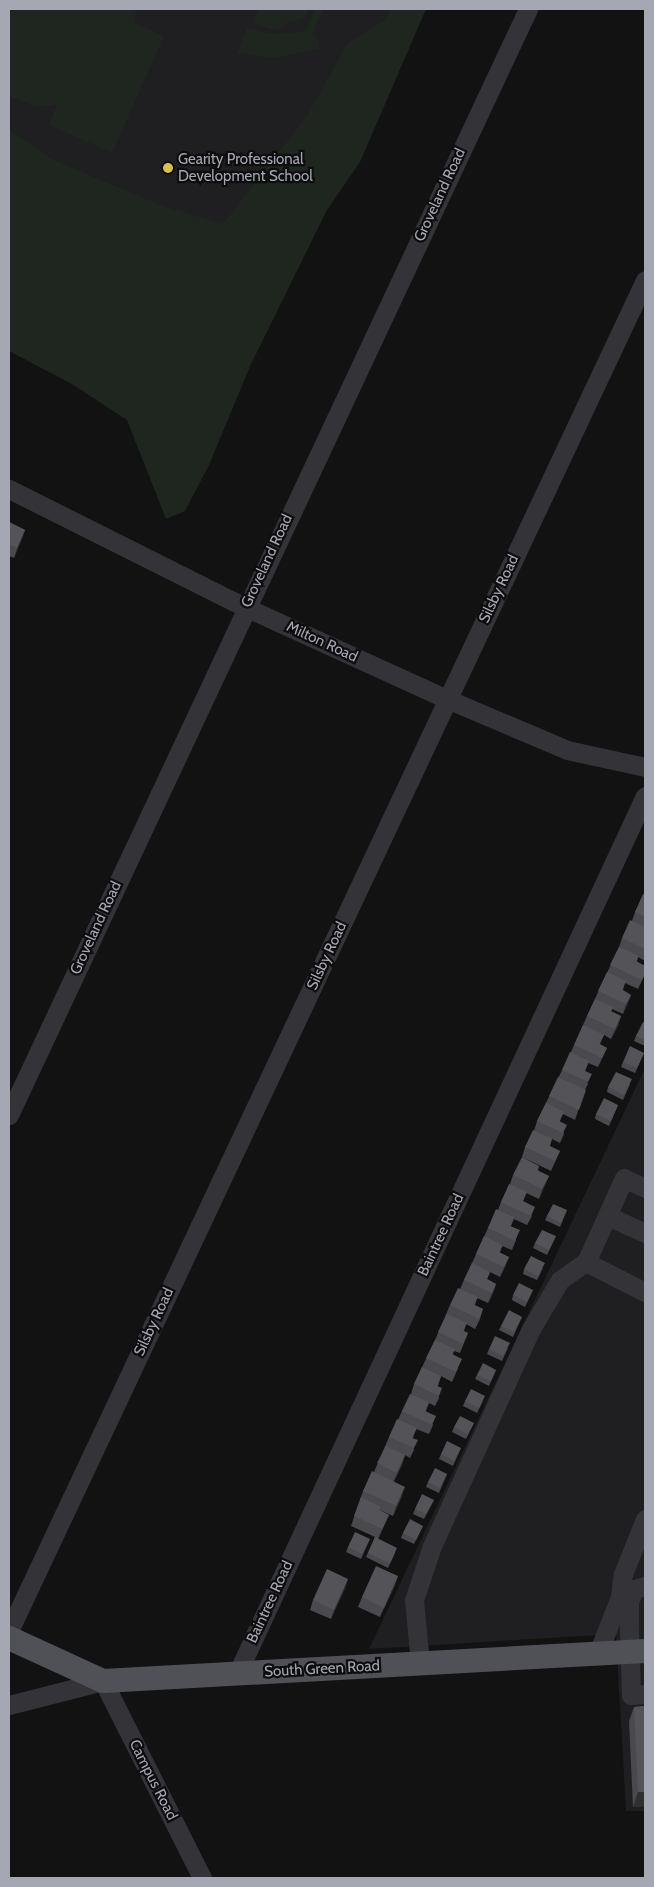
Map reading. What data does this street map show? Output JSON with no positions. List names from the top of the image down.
{
  "streets": {
    "main road": ["South Green Road"],
    "street": [
      "Groveland Road",
      "Silsby Road",
      "Milton Road",
      "Baintree Road",
      "Campus Road"
    ]
  },
  "crossings": [
    ["Groveland Road", "Milton Road"],
    ["Silsby Road", "Milton Road"],
    ["Baintree Road", "South Green Road"],
    ["South Green Road", "Campus Road"]
  ],
  "places": ["Gearity Professional Development School"]
}
